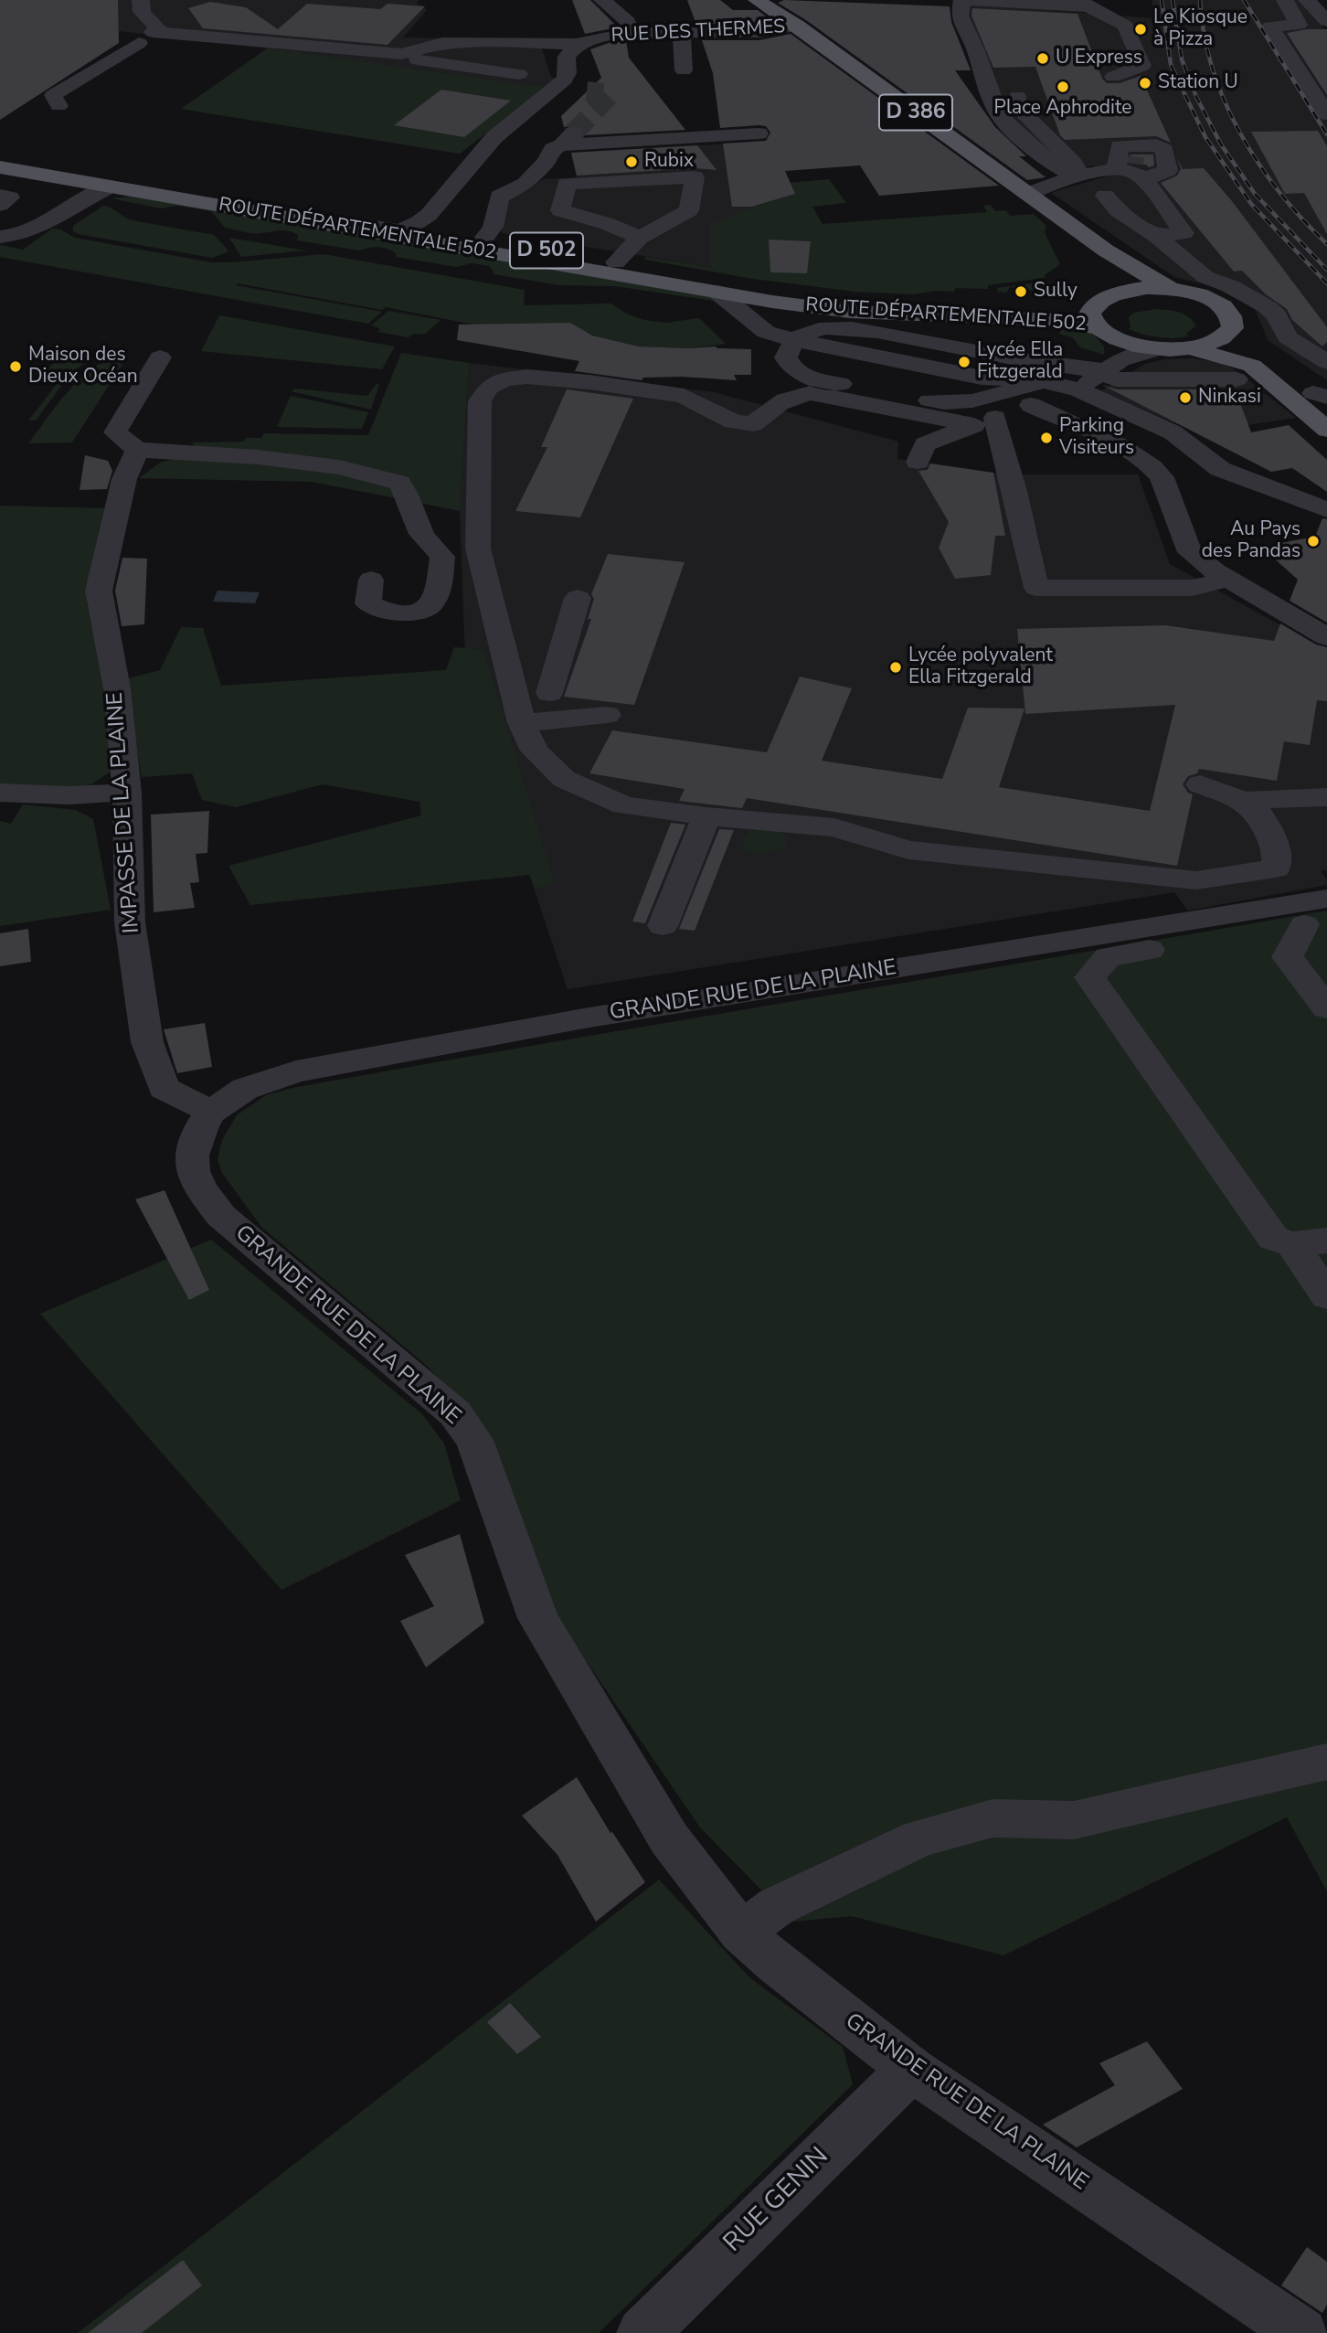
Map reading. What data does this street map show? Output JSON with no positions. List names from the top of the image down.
{
  "streets": {
    "main road": ["D 386", "ROUTE DÉPARTEMENTALE 502", "D 502"],
    "street": [
      "RUE DES THERMES",
      "IMPASSE DE LA PLAINE",
      "GRANDE RUE DE LA PLAINE",
      "RUE GENIN"
    ]
  },
  "crossings": [
    ["RUE DES THERMES", "D 386"],
    ["IMPASSE DE LA PLAINE", "GRANDE RUE DE LA PLAINE"],
    ["GRANDE RUE DE LA PLAINE", "RUE GENIN"]
  ],
  "places": [
    "Le Kiosque à Pizza",
    "U Express",
    "Station U",
    "Place Aphrodite",
    "Rubix",
    "Sully",
    "Lycée Ella Fitzgerald",
    "Maison des Dieux Océan",
    "Ninkasi",
    "Parking Visiteurs",
    "Au Pays des Pandas",
    "Lycée polyvalent Ella Fitzgerald"
  ]
}
